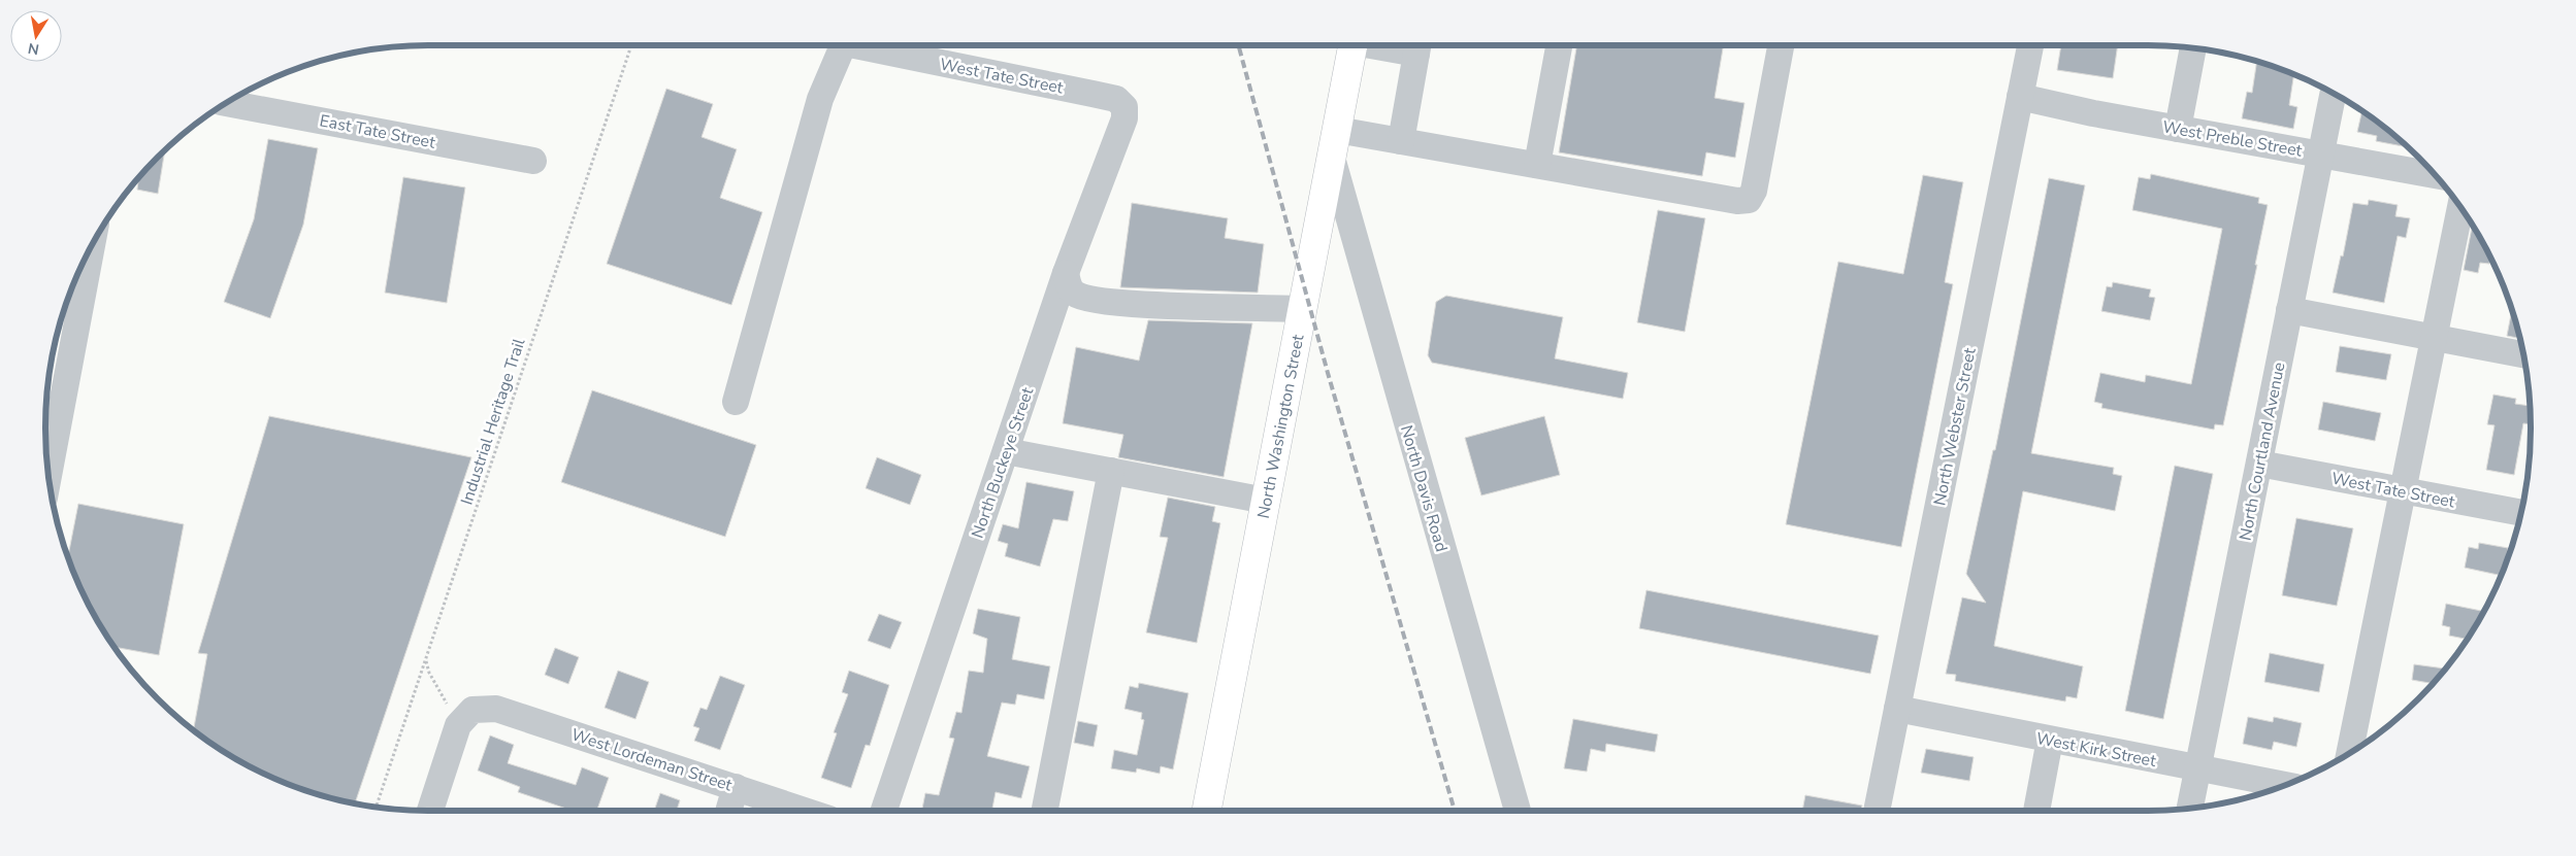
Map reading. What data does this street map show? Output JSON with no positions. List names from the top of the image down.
{
  "streets": {
    "main road": ["North Washington Street"],
    "street": [
      "West Tate Street",
      "East Tate Street",
      "West Preble Street",
      "North Webster Street",
      "North Courtland Avenue",
      "North Buckeye Street",
      "North Davis Road",
      "West Kirk Street",
      "West Lordeman Street"
    ],
    "path": ["Industrial Heritage Trail"]
  },
  "crossings": [
    ["West Tate Street", "North Courtland Avenue"],
    ["West Tate Street", "North Buckeye Street"],
    ["West Preble Street", "North Webster Street"],
    ["West Preble Street", "North Courtland Avenue"],
    ["North Webster Street", "West Kirk Street"],
    ["North Washington Street", "North Davis Road"],
    ["North Courtland Avenue", "West Kirk Street"]
  ],
  "north": "bottom"
}
